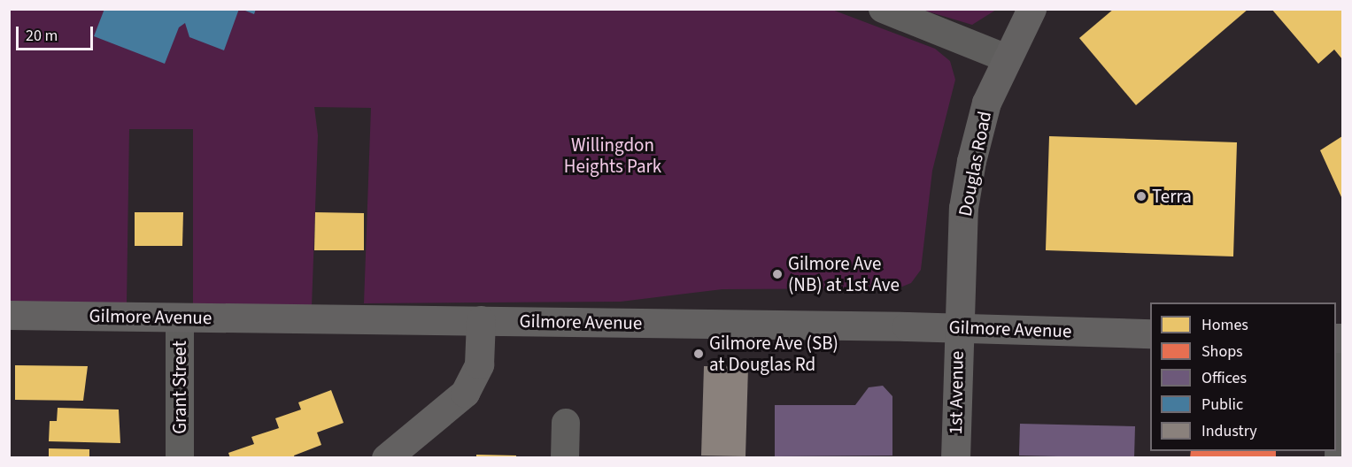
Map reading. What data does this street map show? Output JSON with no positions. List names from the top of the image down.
{
  "streets": {
    "street": [
      "Douglas Road",
      "Gilmore Avenue",
      "Grant Street",
      "1st Avenue"
    ]
  },
  "crossings": [
    ["Douglas Road", "Gilmore Avenue"],
    ["Douglas Road", "1st Avenue"],
    ["Gilmore Avenue", "Grant Street"],
    ["Gilmore Avenue", "1st Avenue"]
  ],
  "parks": ["Willingdon Heights Park"],
  "places": ["Terra", "Gilmore Ave (NB) at 1st Ave", "Gilmore Ave (SB) at Douglas Rd"],
  "legend": [
    "Homes",
    "Shops",
    "Offices",
    "Public",
    "Industry"
  ],
  "scale_bar": "20 m"
}
